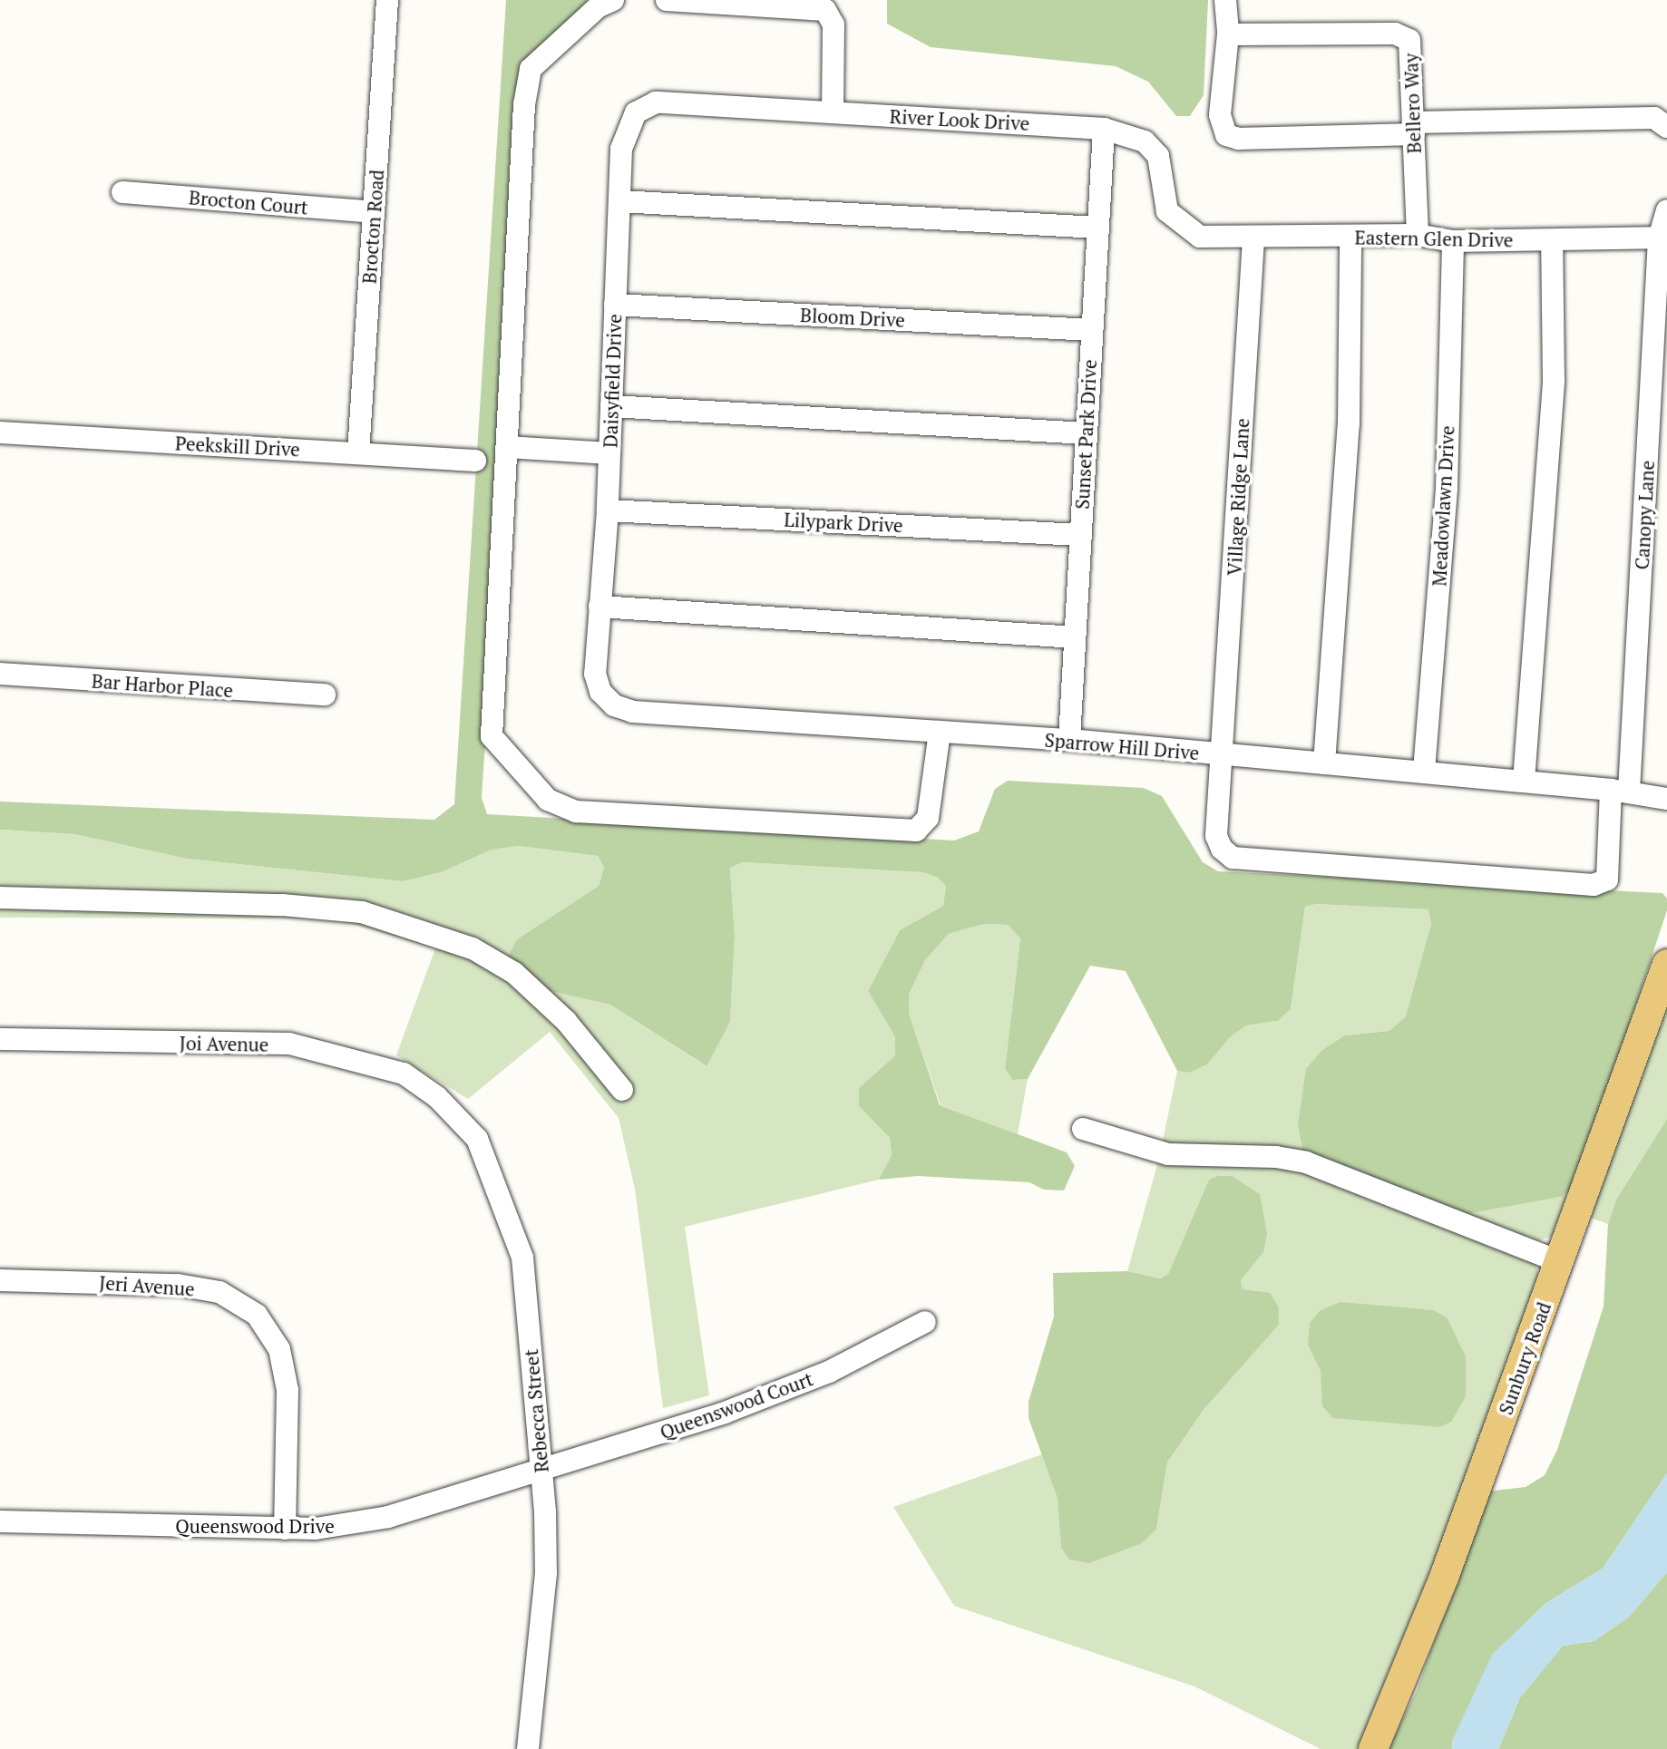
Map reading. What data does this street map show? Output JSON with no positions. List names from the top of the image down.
{
  "streets": {
    "main road": ["Sunbury Road"],
    "street": [
      "Bellero Way",
      "River Look Drive",
      "Brocton Court",
      "Brocton Road",
      "Eastern Glen Drive",
      "Bloom Drive",
      "Daisyfield Drive",
      "Sunset Park Drive",
      "Peekskill Drive",
      "Village Ridge Lane",
      "Meadowlawn Drive",
      "Canopy Lane",
      "Lilypark Drive",
      "Bar Harbor Place",
      "Sparrow Hill Drive",
      "Joi Avenue",
      "Jeri Avenue",
      "Queenswood Court",
      "Rebecca Street",
      "Queenswood Drive"
    ]
  },
  "crossings": [
    ["Bellero Way", "Eastern Glen Drive"],
    ["River Look Drive", "Eastern Glen Drive"],
    ["River Look Drive", "Daisyfield Drive"],
    ["River Look Drive", "Sunset Park Drive"],
    ["Brocton Court", "Brocton Road"],
    ["Brocton Road", "Peekskill Drive"],
    ["Eastern Glen Drive", "Village Ridge Lane"],
    ["Eastern Glen Drive", "Meadowlawn Drive"],
    ["Eastern Glen Drive", "Canopy Lane"],
    ["Bloom Drive", "Daisyfield Drive"],
    ["Bloom Drive", "Sunset Park Drive"],
    ["Daisyfield Drive", "Lilypark Drive"],
    ["Daisyfield Drive", "Sparrow Hill Drive"],
    ["Sunset Park Drive", "Lilypark Drive"],
    ["Sunset Park Drive", "Sparrow Hill Drive"],
    ["Village Ridge Lane", "Canopy Lane"],
    ["Village Ridge Lane", "Sparrow Hill Drive"],
    ["Meadowlawn Drive", "Sparrow Hill Drive"],
    ["Canopy Lane", "Sparrow Hill Drive"],
    ["Joi Avenue", "Rebecca Street"],
    ["Jeri Avenue", "Queenswood Drive"],
    ["Queenswood Court", "Rebecca Street"],
    ["Queenswood Court", "Queenswood Drive"],
    ["Rebecca Street", "Queenswood Drive"]
  ]
}
